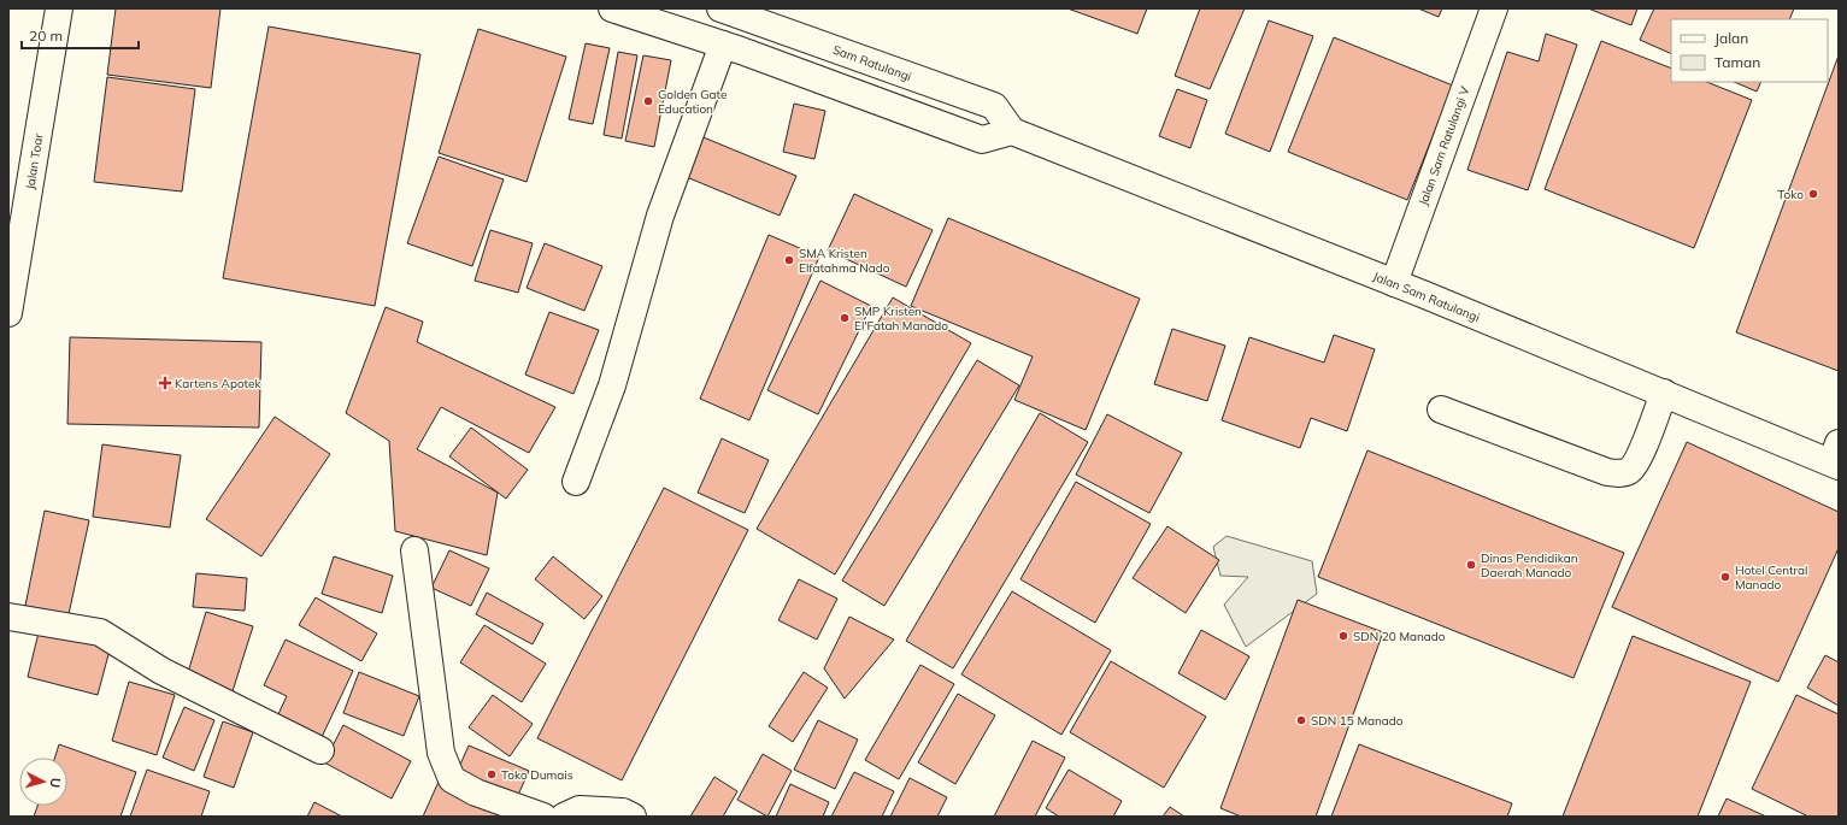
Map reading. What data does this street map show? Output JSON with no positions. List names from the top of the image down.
{
  "streets": {
    "street": [
      "Sam Ratulangi",
      "Jalan Sam Ratulangi V",
      "Jalan Toar",
      "Jalan Sam Ratulangi"
    ]
  },
  "crossings": [
    ["Sam Ratulangi", "Jalan Sam Ratulangi"],
    ["Jalan Sam Ratulangi V", "Jalan Sam Ratulangi"]
  ],
  "places": {
    "other": [
      "Golden Gate Education",
      "Toko",
      "SMA Kristen Elfatahma Nado",
      "SMP Kristen El'Fatah Manado",
      "Dinas Pendidikan Daerah Manado",
      "Hotel Central Manado",
      "SDN 20 Manado",
      "SDN 15 Manado",
      "Toko Dumais"
    ],
    "health": ["Kartens Apotek"]
  },
  "legend": ["Jalan", "Taman"],
  "scale_bar": "20 m",
  "north": "right"
}
